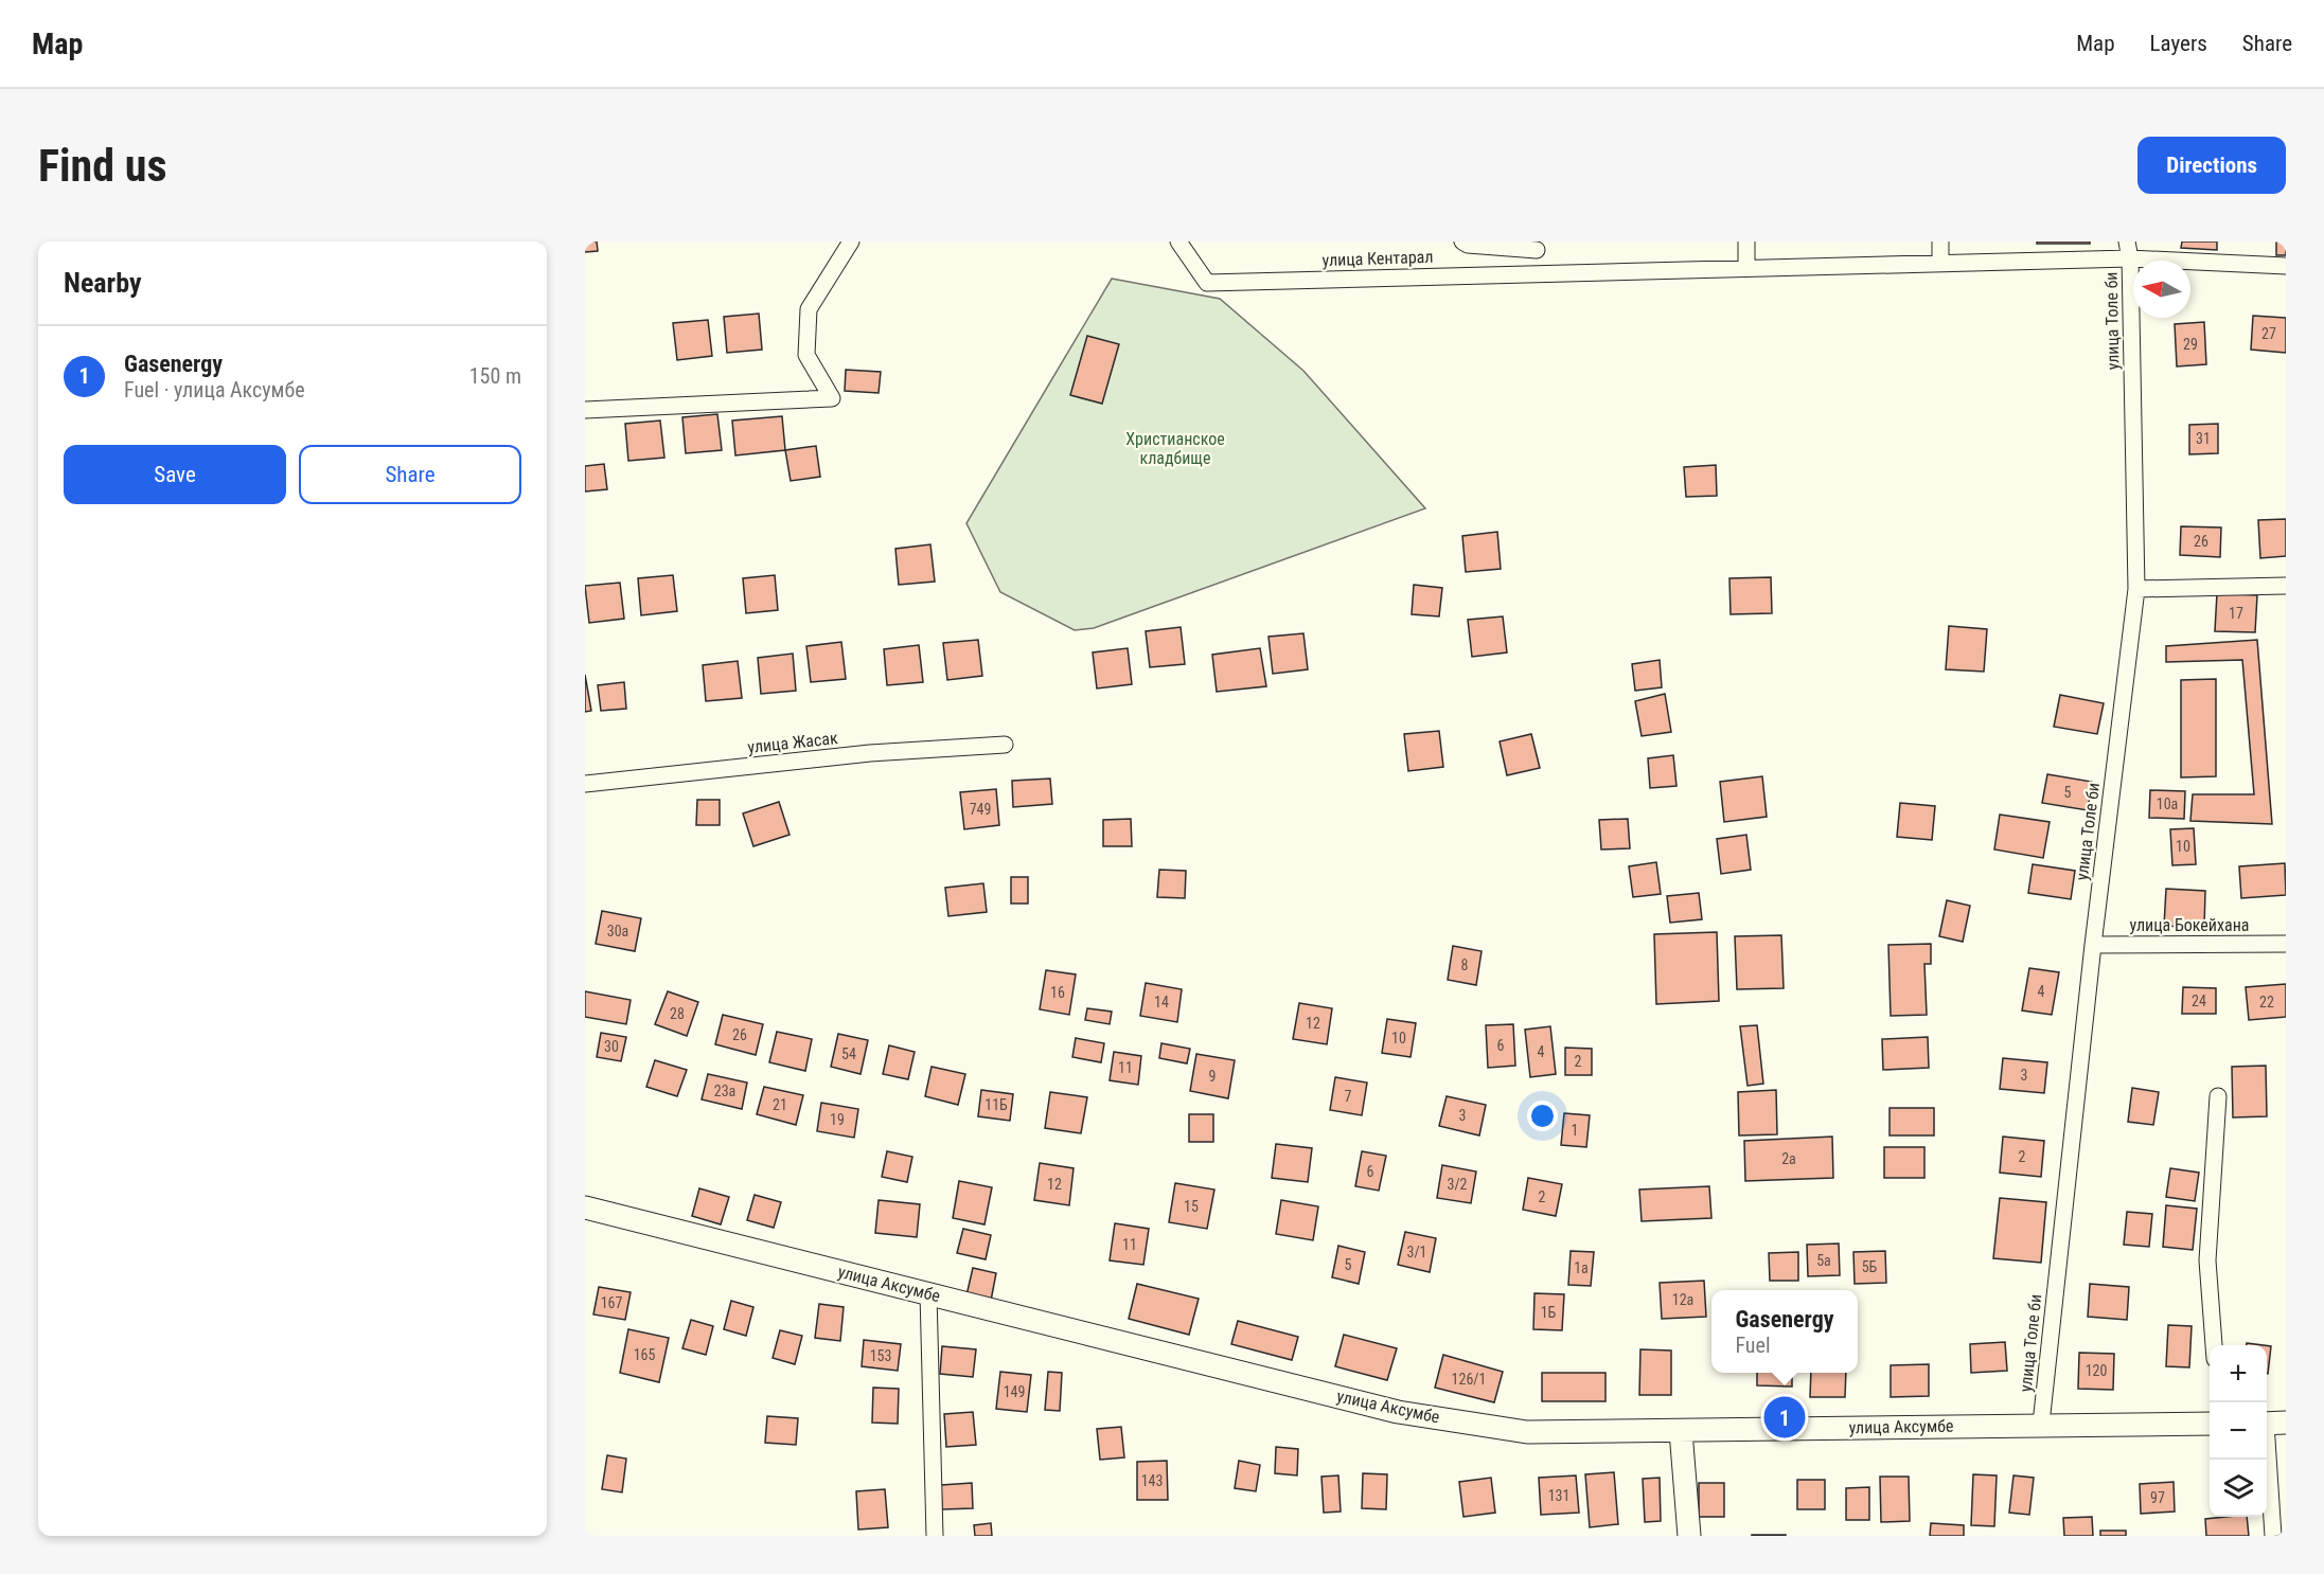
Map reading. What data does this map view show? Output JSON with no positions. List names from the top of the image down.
{
  "streets": {
    "main road": ["улица Аксумбе"],
    "street": [
      "улица Кентарал",
      "улица Толе би",
      "улица Жасак",
      "улица Бокейхана"
    ]
  },
  "crossings": [
    ["улица Кентарал", "улица Толе би"],
    ["улица Толе би", "улица Бокейхана"],
    ["улица Толе би", "улица Аксумбе"]
  ],
  "parks": ["Христианское кладбище"],
  "house_numbers": [
    "27",
    "29",
    "31",
    "26",
    "17",
    "5",
    "10а",
    "749",
    "10",
    "30а",
    "8",
    "4",
    "16",
    "24",
    "14",
    "22",
    "28",
    "12",
    "26",
    "10",
    "6",
    "30",
    "4",
    "54",
    "2",
    "11",
    "3",
    "9",
    "23а",
    "7",
    "21",
    "11Б",
    "3",
    "19",
    "1",
    "2",
    "2а",
    "6",
    "12",
    "3/2",
    "2",
    "15",
    "11",
    "3/1",
    "5а",
    "5",
    "5Б",
    "1а",
    "12а",
    "167",
    "1Б",
    "165",
    "153",
    "120",
    "126/1",
    "149",
    "143",
    "131",
    "97"
  ],
  "north": "left",
  "page": {
    "header": "Map",
    "nav": ["Map", "Layers", "Share"],
    "buttons": [
      "Directions",
      ["Save", "Share"]
    ],
    "title": "Find us",
    "heading": "Nearby",
    "list": [
      {
        "mark": "1",
        "name": "Gasenergy",
        "note": "Fuel · улица Аксумбе",
        "value": "150 m"
      }
    ],
    "popup": ["Gasenergy", "Fuel"],
    "map_buttons": ["+", "−"],
    "pins": "1"
  }
}
